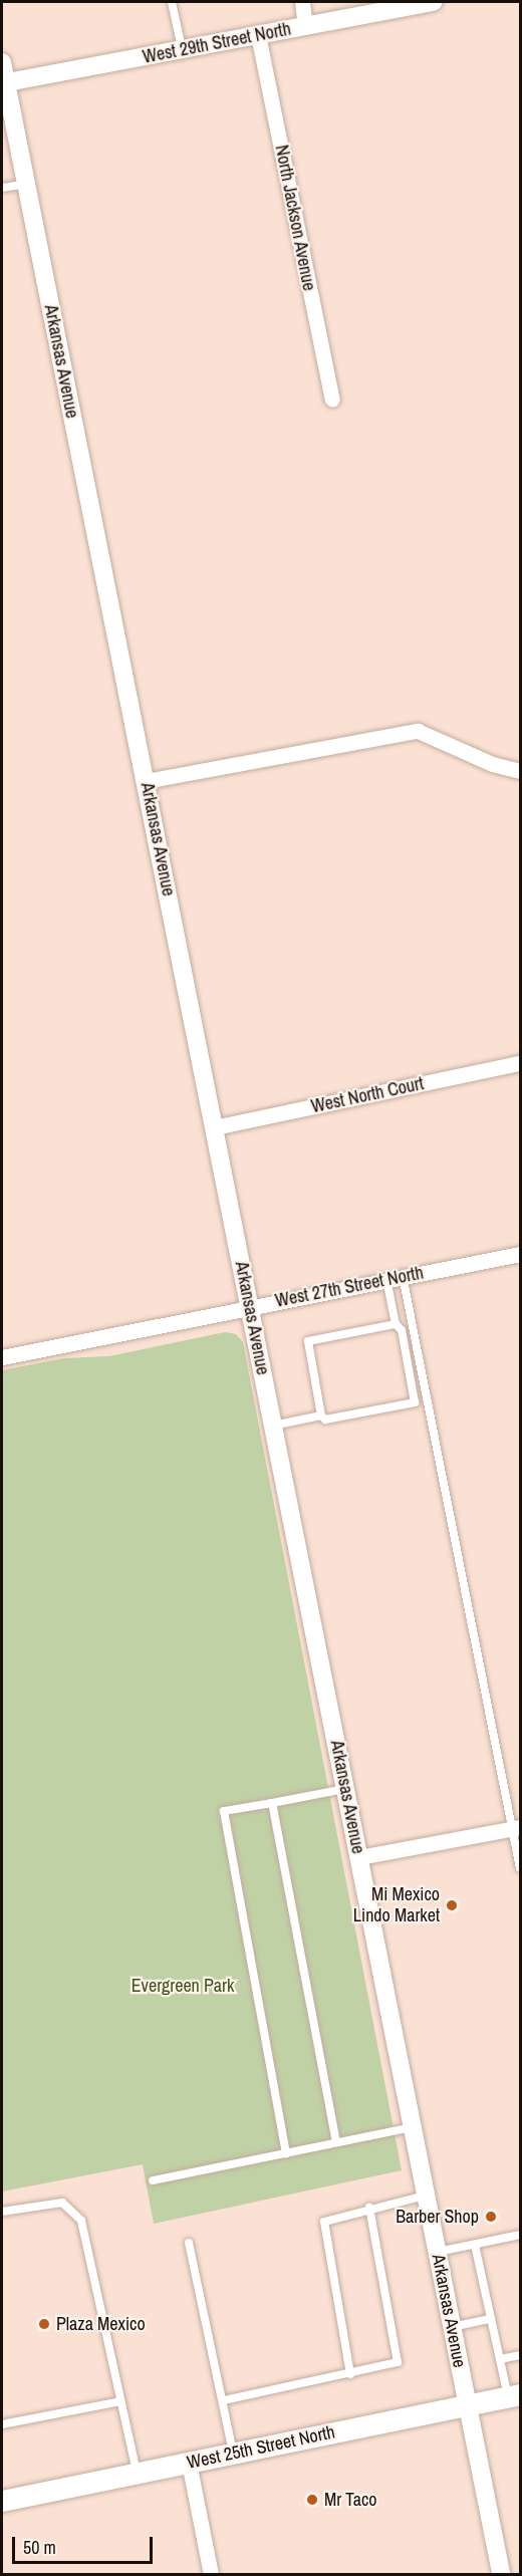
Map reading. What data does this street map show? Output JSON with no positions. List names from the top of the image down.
{
  "streets": {
    "main road": ["West 25th Street North"],
    "street": [
      "West 29th Street North",
      "North Jackson Avenue",
      "Arkansas Avenue",
      "West North Court",
      "West 27th Street North"
    ]
  },
  "crossings": [
    ["West 29th Street North", "North Jackson Avenue"],
    ["West 29th Street North", "Arkansas Avenue"],
    ["Arkansas Avenue", "West North Court"],
    ["Arkansas Avenue", "West 27th Street North"],
    ["Arkansas Avenue", "West 25th Street North"]
  ],
  "parks": ["Evergreen Park"],
  "places": [
    "Mi Mexico Lindo Market",
    "Barber Shop",
    "Plaza Mexico",
    "Mr Taco"
  ],
  "scale_bar": "50 m"
}
